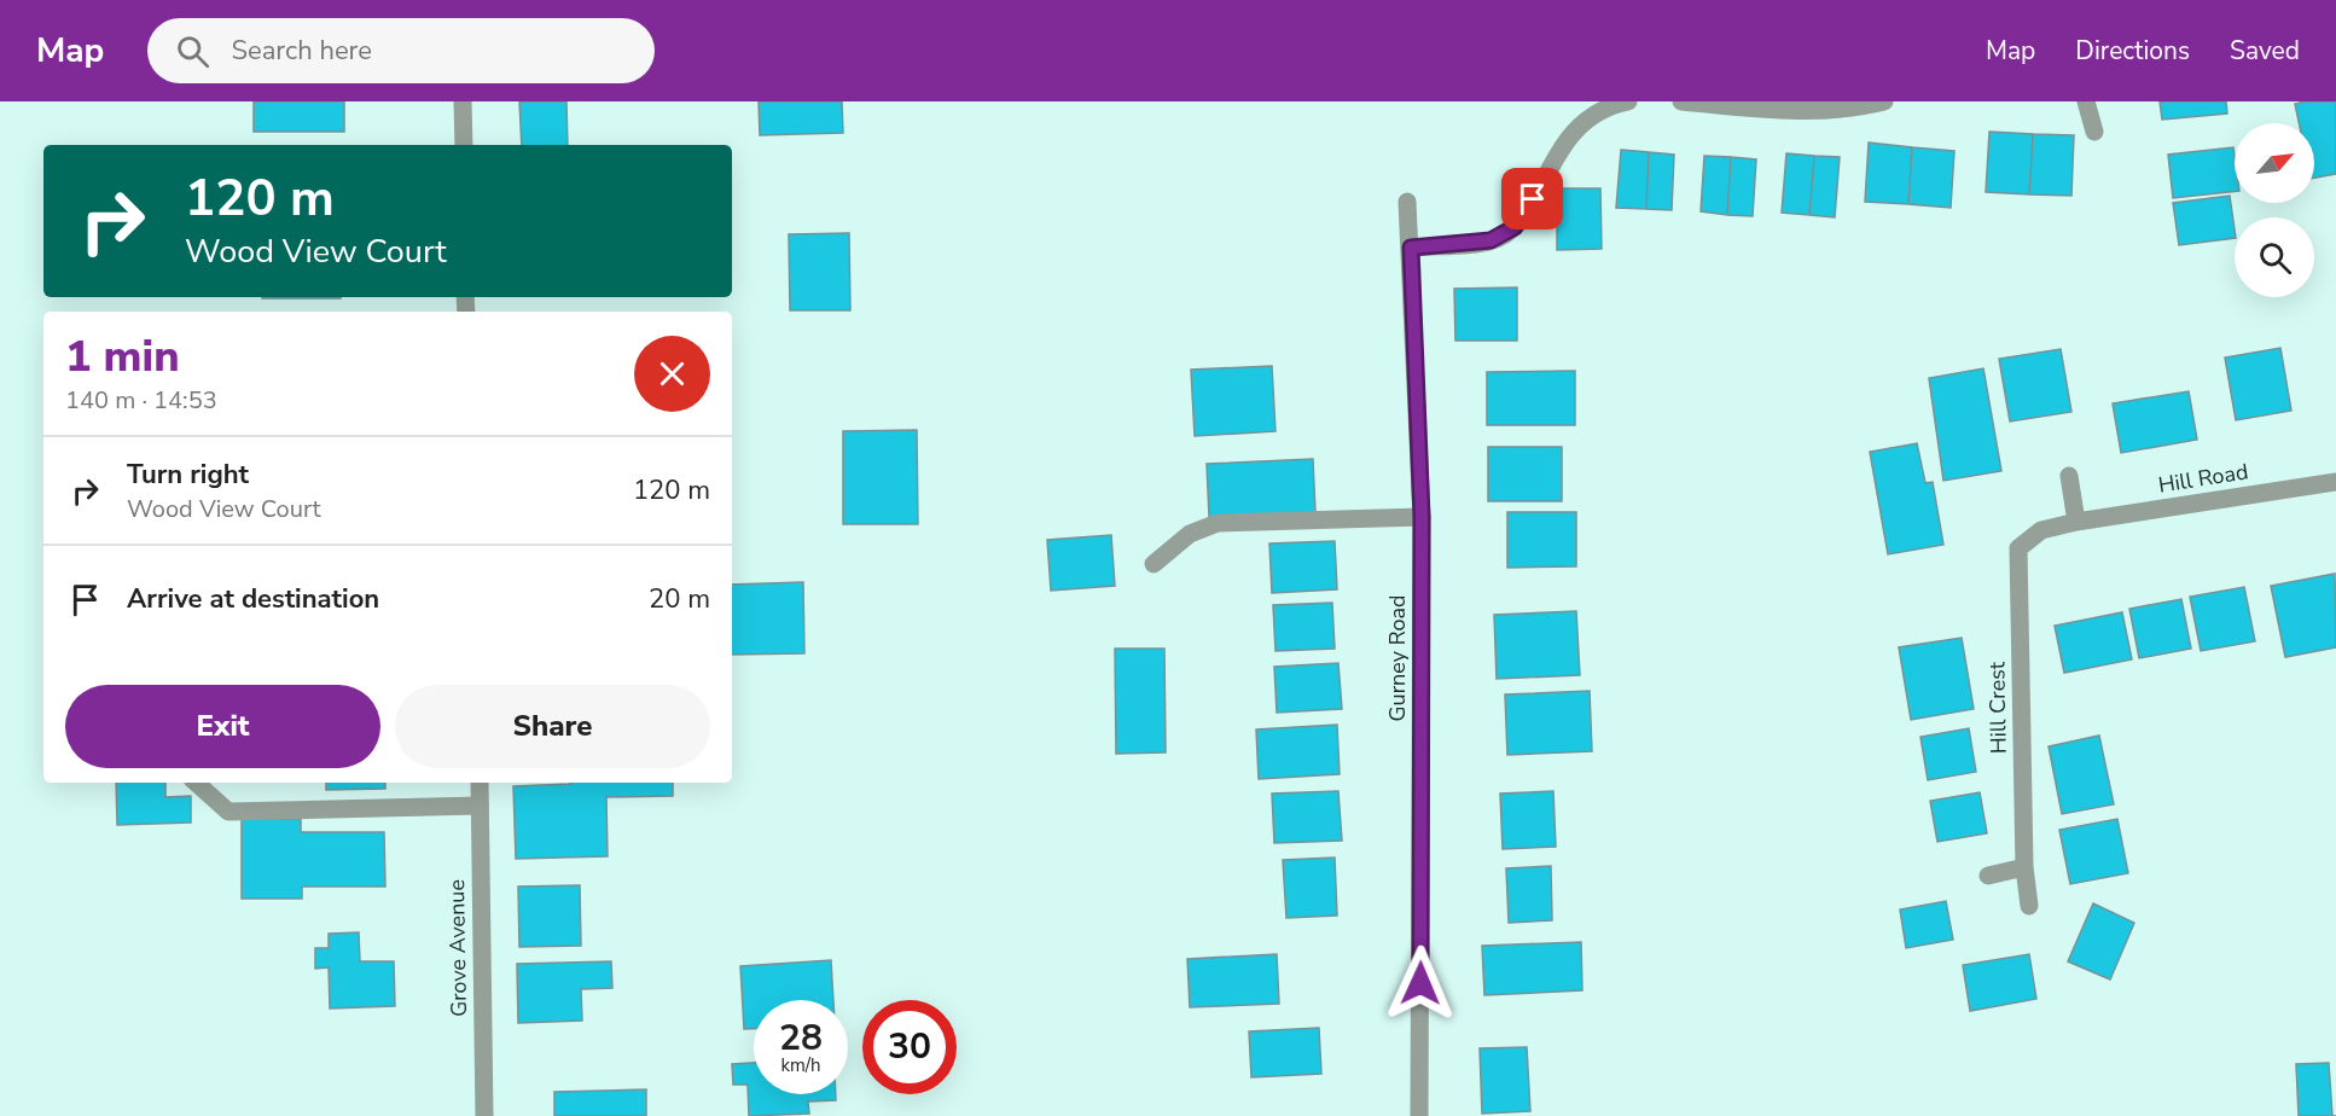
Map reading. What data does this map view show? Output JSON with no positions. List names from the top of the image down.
{
  "streets": {
    "street": [
      "Hill Road",
      "Gurney Road",
      "Hill Crest",
      "Grove Avenue"
    ]
  },
  "crossings": [
    ["Hill Road", "Hill Crest"]
  ],
  "north": "top right",
  "page": {
    "header": "Map",
    "search": "Search here",
    "nav": ["Map", "Directions", "Saved"],
    "turn": ["120 m", "Wood View Court"],
    "heading": ["1 min", "140 m · 14:53"],
    "list": [
      {
        "name": "Turn right",
        "note": "Wood View Court",
        "value": "120 m"
      },
      {
        "name": "Arrive at destination",
        "value": "20 m"
      }
    ],
    "buttons": ["Exit", "Share"],
    "speed": "28 km/h",
    "limit": "30"
  }
}
